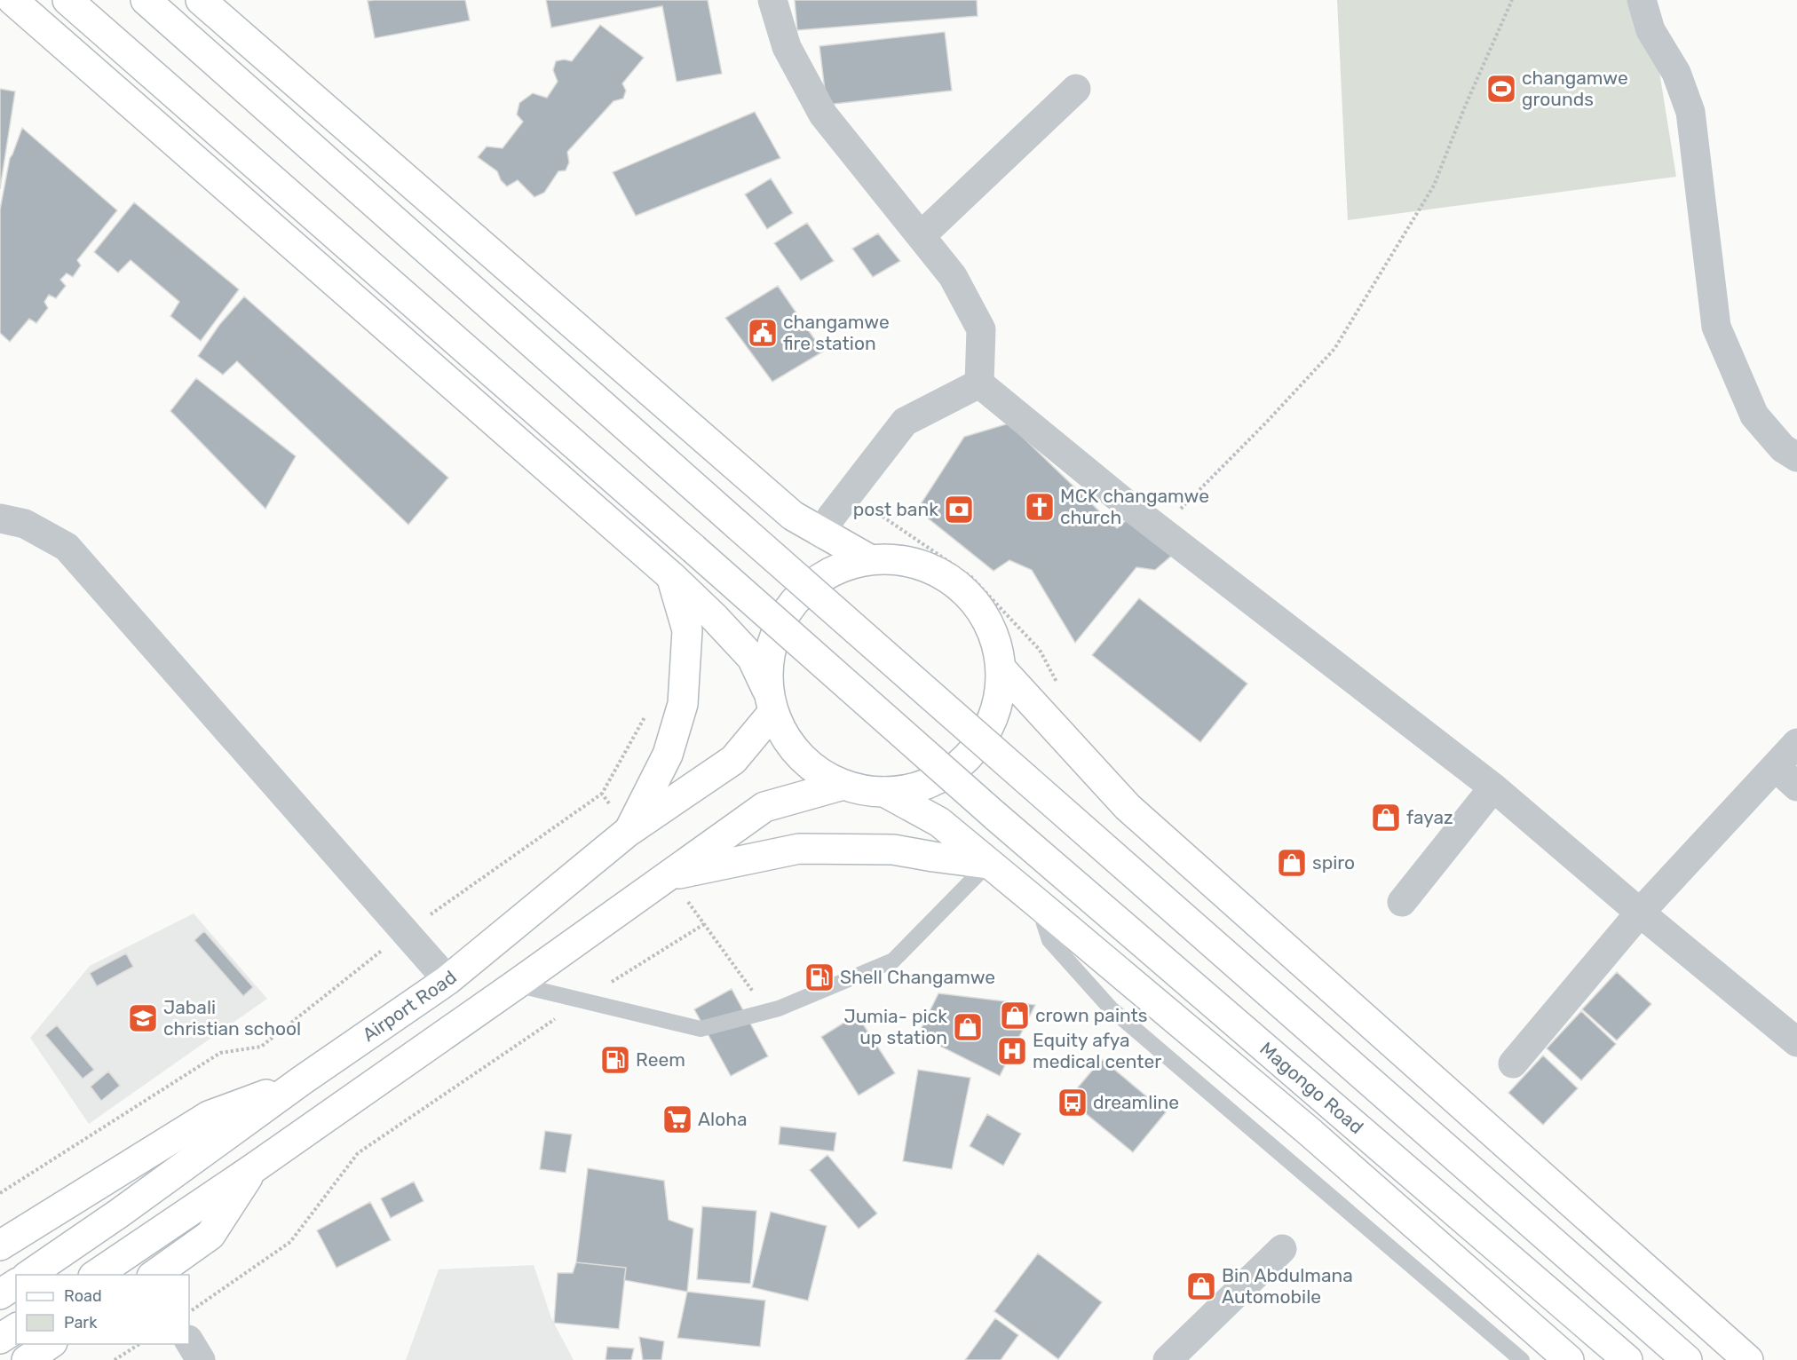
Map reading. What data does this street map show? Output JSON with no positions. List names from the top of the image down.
{
  "streets": {
    "main road": ["Airport Road", "Magongo Road"]
  },
  "places": {
    "sports": ["changamwe grounds"],
    "public building": ["changamwe fire station"],
    "church": ["MCK changamwe church"],
    "bank": ["post bank"],
    "shop": [
      "fayaz",
      "spiro",
      "crown paints",
      "Jumia- pick up station",
      "Bin Abdulmana Automobile"
    ],
    "fuel station": ["Shell Changamwe", "Reem"],
    "school or university": ["Jabali christian school"],
    "hospital": ["Equity afya medical center"],
    "bus stop": ["dreamline"],
    "supermarket": ["Aloha"]
  },
  "legend": ["Road", "Park"]
}
